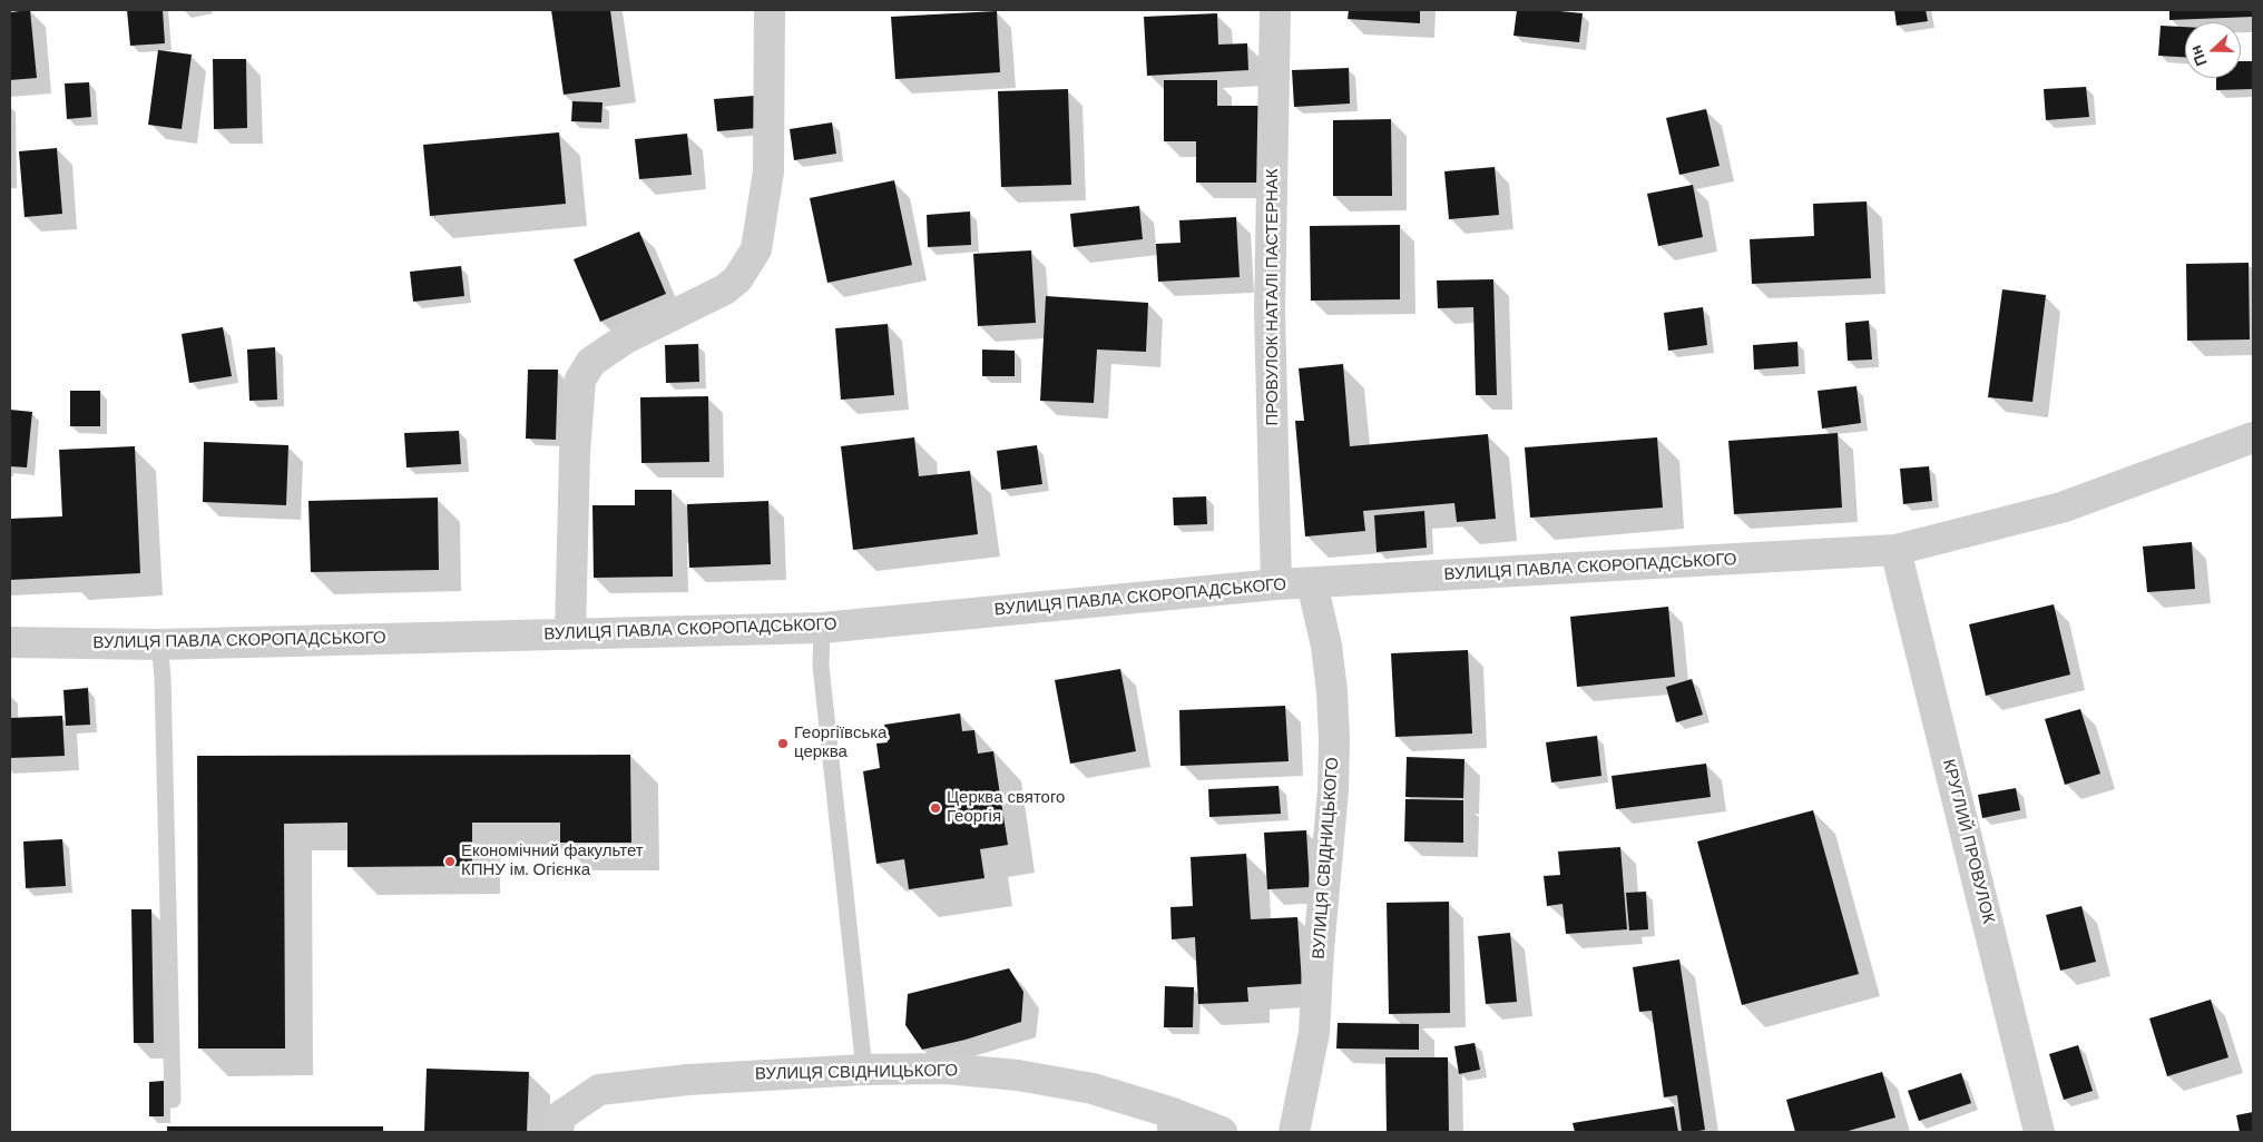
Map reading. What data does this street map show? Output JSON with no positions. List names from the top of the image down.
{
  "streets": {
    "street": [
      "ПРОВУЛОК НАТАЛІ ПАСТЕРНАК",
      "ВУЛИЦЯ ПАВЛА СКОРОПАДСЬКОГО",
      "КРУГЛИЙ ПРОВУЛОК",
      "ВУЛИЦЯ СВІДНИЦЬКОГО"
    ]
  },
  "crossings": [
    ["ПРОВУЛОК НАТАЛІ ПАСТЕРНАК", "ВУЛИЦЯ ПАВЛА СКОРОПАДСЬКОГО"],
    ["ВУЛИЦЯ ПАВЛА СКОРОПАДСЬКОГО", "КРУГЛИЙ ПРОВУЛОК"],
    ["ВУЛИЦЯ ПАВЛА СКОРОПАДСЬКОГО", "ВУЛИЦЯ СВІДНИЦЬКОГО"]
  ],
  "places": ["Георгіївська церква", "Церква святого Георгія", "Економічний факультет КПНУ ім. Огієнка"],
  "north": "left"
}
